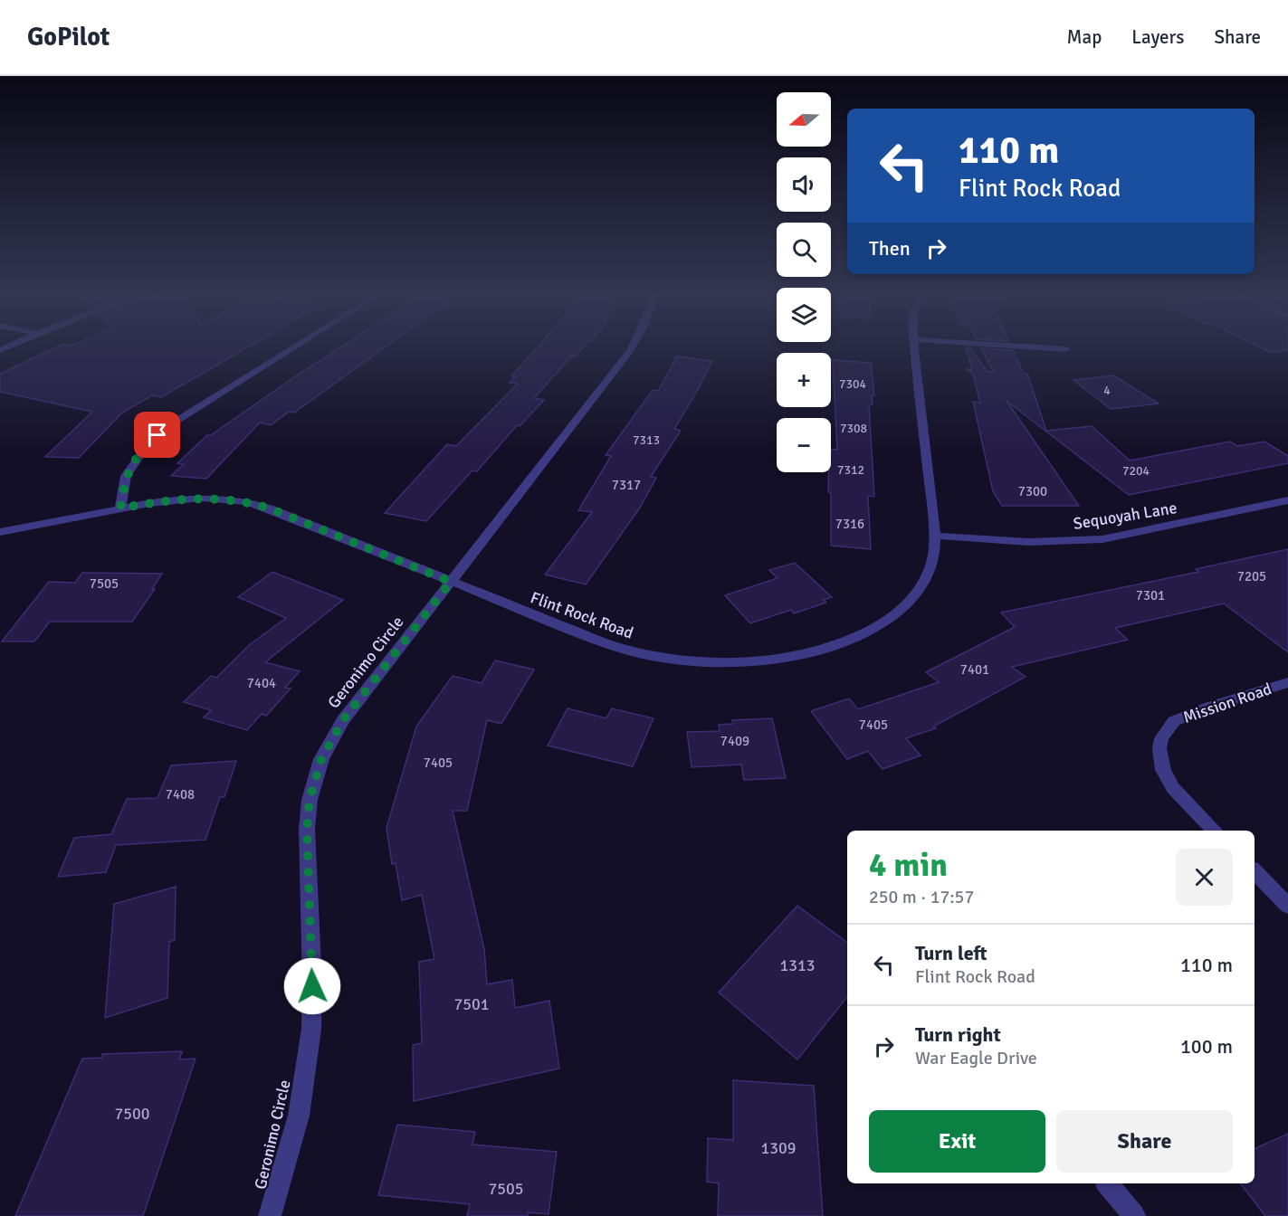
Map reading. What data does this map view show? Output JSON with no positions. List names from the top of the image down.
{
  "streets": {
    "street": [
      "Sequoyah Lane",
      "Flint Rock Road",
      "Geronimo Circle",
      "Mission Road"
    ]
  },
  "crossings": [
    ["Sequoyah Lane", "Flint Rock Road"],
    ["Flint Rock Road", "Geronimo Circle"]
  ],
  "house_numbers": [
    "7304",
    "4",
    "7308",
    "7313",
    "7312",
    "7204",
    "7317",
    "7300",
    "7316",
    "7205",
    "7505",
    "7301",
    "7401",
    "7404",
    "7405",
    "7409",
    "7405",
    "7408",
    "1313",
    "7501",
    "7500",
    "1309",
    "7505"
  ],
  "north": "left",
  "page": {
    "header": "GoPilot",
    "nav": ["Map", "Layers", "Share"],
    "map_buttons": ["+", "−"],
    "turn": ["110 m", "Flint Rock Road"],
    "then": "Then",
    "heading": ["4 min", "250 m · 17:57"],
    "list": [
      {
        "name": "Turn left",
        "note": "Flint Rock Road",
        "value": "110 m"
      },
      {
        "name": "Turn right",
        "note": "War Eagle Drive",
        "value": "100 m"
      }
    ],
    "buttons": ["Exit", "Share"]
  }
}
